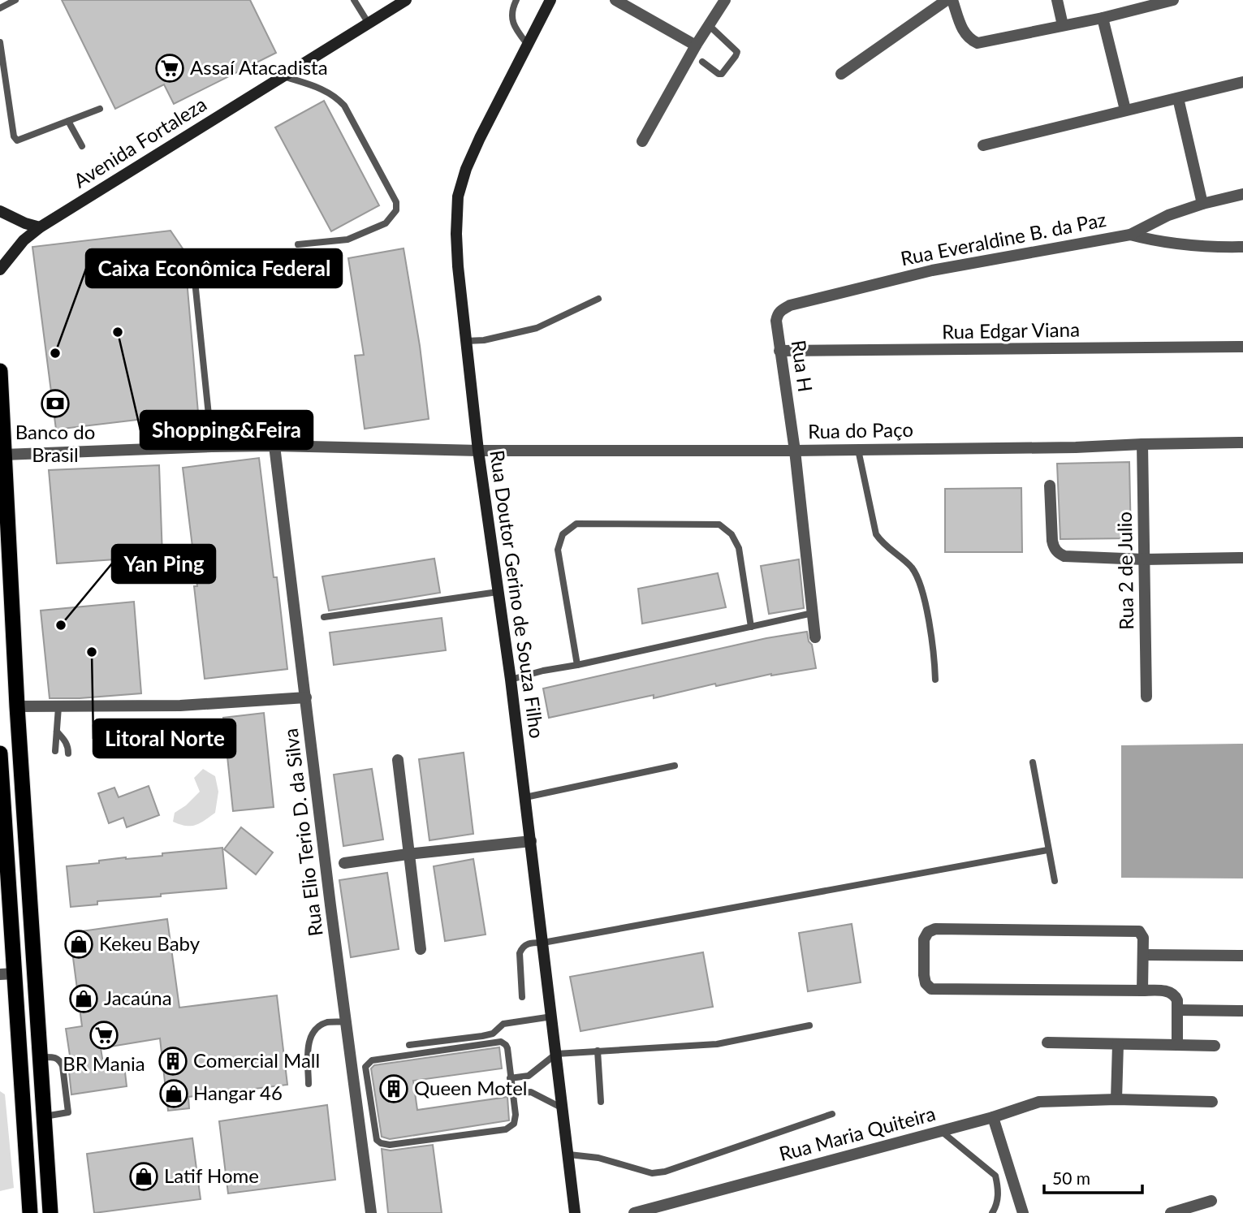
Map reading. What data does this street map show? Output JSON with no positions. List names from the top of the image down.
{
  "streets": {
    "main road": ["Avenida Fortaleza", "Rua Doutor Gerino de Souza Filho"],
    "street": [
      "Rua Everaldine B. da Paz",
      "Rua Edgar Viana",
      "Rua H",
      "Rua do Paço",
      "Rua 2 de Julio",
      "Rua Elio Terio D. da Silva",
      "Rua Maria Quiteira"
    ]
  },
  "crossings": [
    ["Rua Everaldine B. da Paz", "Rua H"],
    ["Rua Edgar Viana", "Rua H"],
    ["Rua H", "Rua do Paço"],
    ["Rua do Paço", "Rua 2 de Julio"],
    ["Rua do Paço", "Rua Doutor Gerino de Souza Filho"],
    ["Rua do Paço", "Rua Elio Terio D. da Silva"]
  ],
  "places": {
    "supermarket": ["Assaí Atacadista", "BR Mania"],
    "other": [
      "Shopping&Feira",
      "Caixa Econômica Federal",
      "Yan Ping",
      "Litoral Norte"
    ],
    "bank": ["Banco do Brasil"],
    "shop": [
      "Kekeu Baby",
      "Jacaúna",
      "Hangar 46",
      "Latif Home"
    ],
    "building": ["Comercial Mall", "Queen Motel"]
  },
  "scale_bar": "50 m"
}
